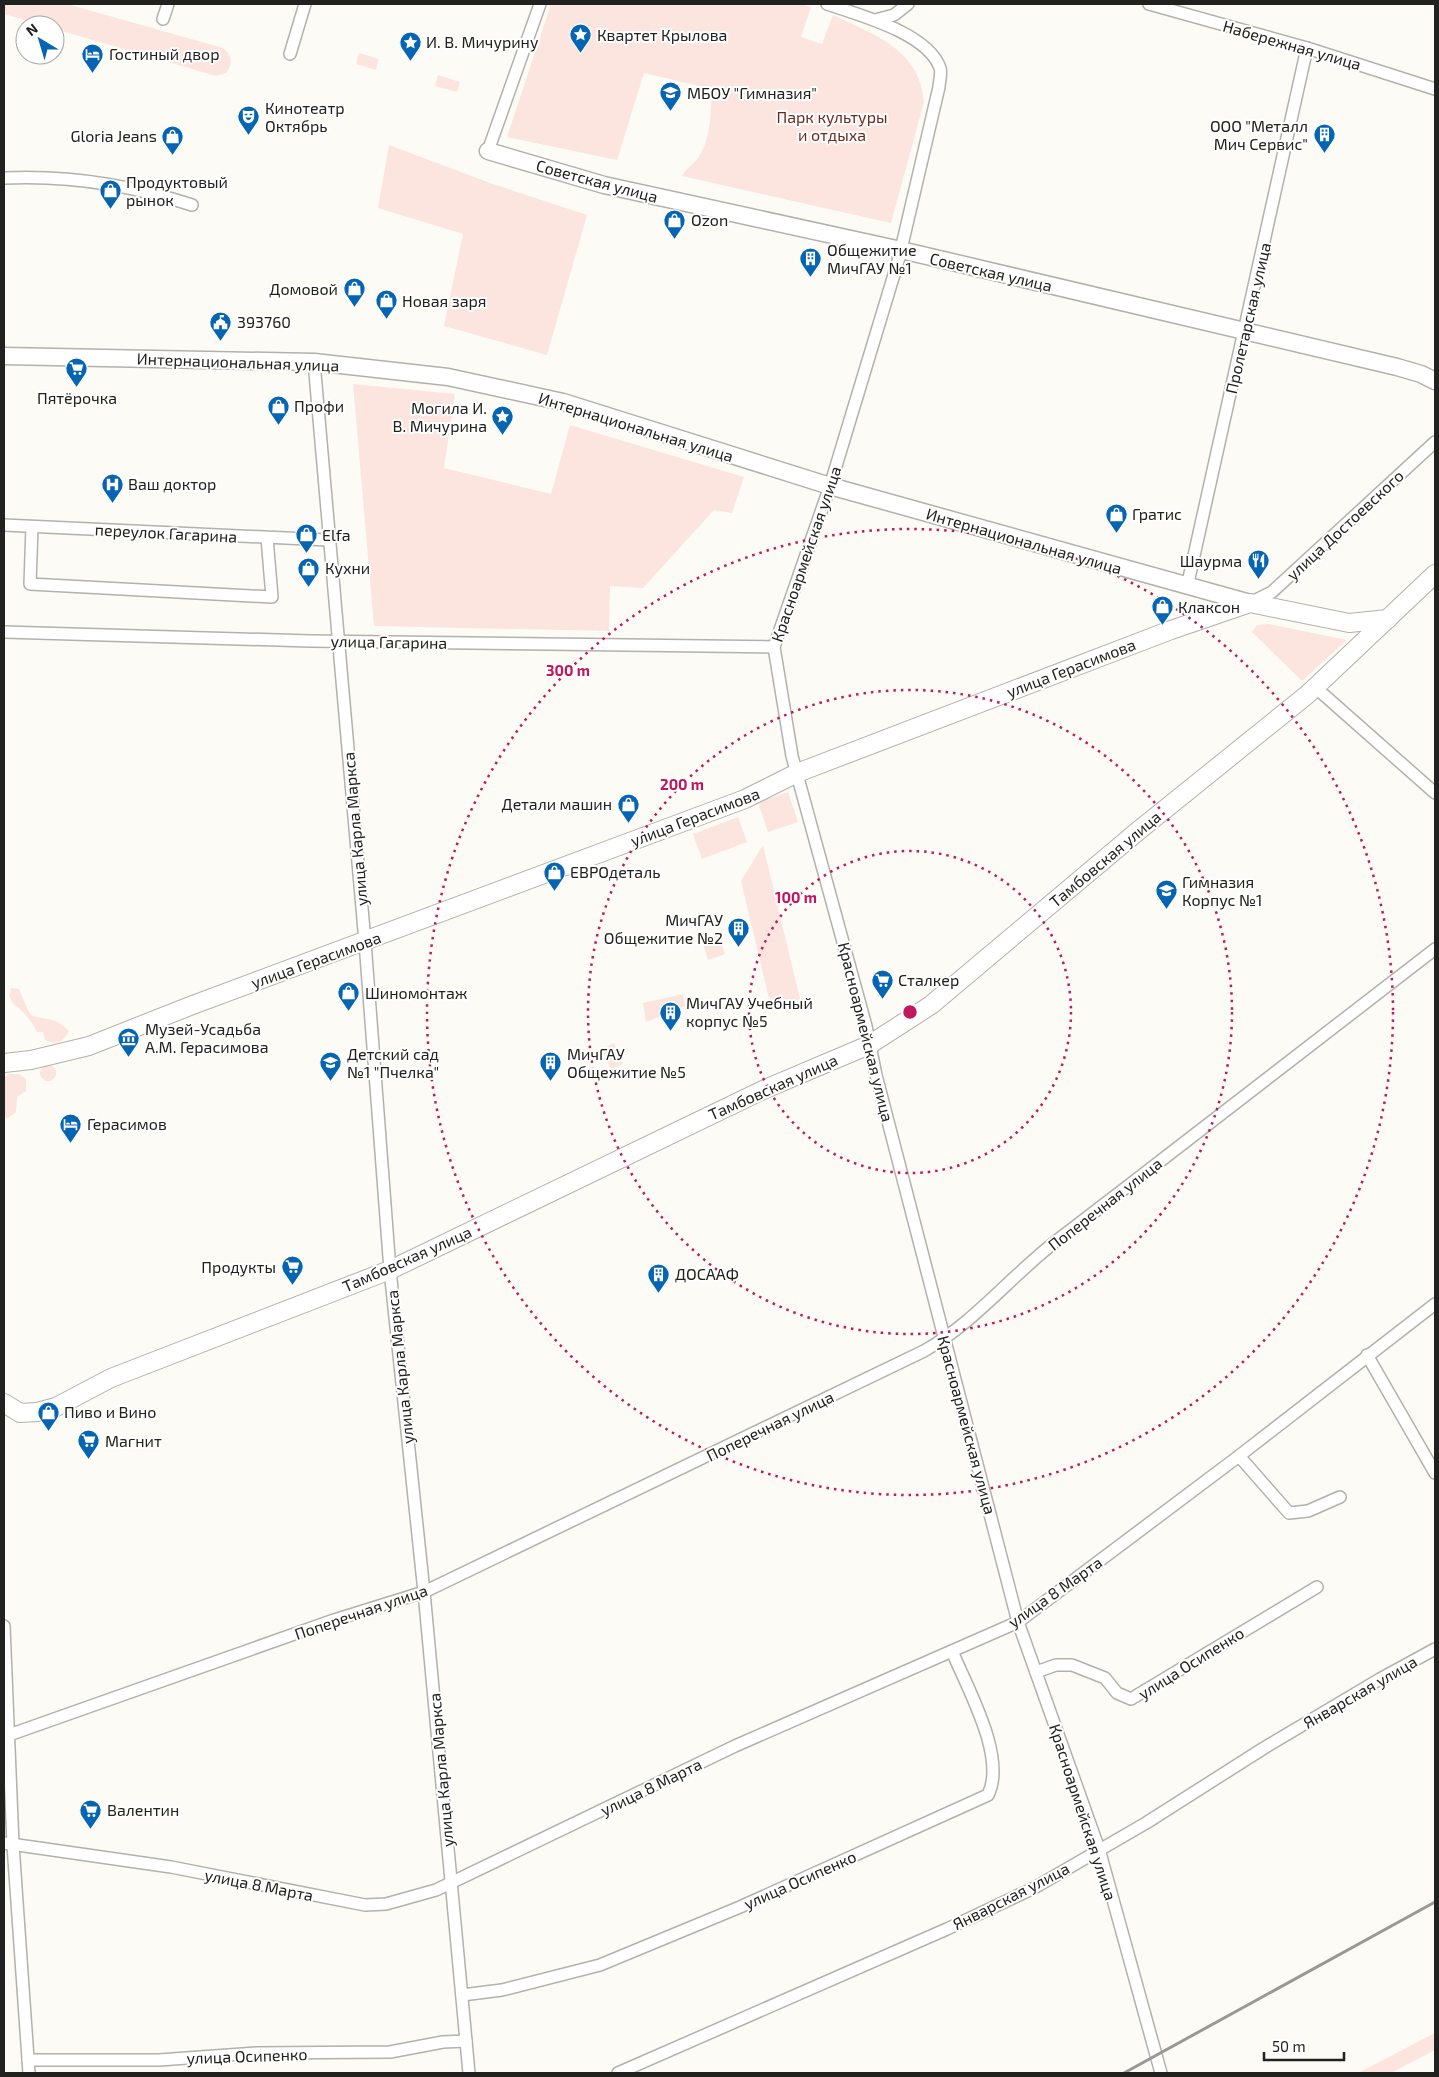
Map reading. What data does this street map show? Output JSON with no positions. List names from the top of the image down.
{
  "streets": {
    "main road": [
      "Советская улица",
      "Интернациональная улица",
      "улица Герасимова",
      "Тамбовская улица"
    ],
    "street": [
      "Набережная улица",
      "Пролетарская улица",
      "улица Достоевского",
      "переулок Гагарина",
      "Красноармейская улица",
      "улица Гагарина",
      "улица Карла Маркса",
      "Поперечная улица",
      "улица 8 Марта",
      "улица Осипенко",
      "Январская улица"
    ]
  },
  "crossings": [
    ["Набережная улица", "Пролетарская улица"],
    ["Советская улица", "Пролетарская улица"],
    ["Советская улица", "Красноармейская улица"],
    ["Пролетарская улица", "Интернациональная улица"],
    ["Интернациональная улица", "улица Достоевского"],
    ["Интернациональная улица", "Красноармейская улица"],
    ["Интернациональная улица", "улица Герасимова"],
    ["Интернациональная улица", "улица Карла Маркса"],
    ["улица Достоевского", "улица Герасимова"],
    ["переулок Гагарина", "улица Карла Маркса"],
    ["Красноармейская улица", "улица Гагарина"],
    ["Красноармейская улица", "улица Герасимова"],
    ["Красноармейская улица", "Тамбовская улица"],
    ["Красноармейская улица", "Поперечная улица"],
    ["Красноармейская улица", "улица 8 Марта"],
    ["Красноармейская улица", "улица Осипенко"],
    ["Красноармейская улица", "Январская улица"],
    ["улица Гагарина", "улица Карла Маркса"],
    ["улица Герасимова", "улица Карла Маркса"],
    ["улица Карла Маркса", "Тамбовская улица"],
    ["улица Карла Маркса", "Поперечная улица"],
    ["улица Карла Маркса", "улица 8 Марта"],
    ["улица Карла Маркса", "улица Осипенко"],
    ["улица 8 Марта", "улица Осипенко"]
  ],
  "parks": ["Парк культуры и отдыха"],
  "places": {
    "place": ["Квартет Крылова", "И. В. Мичурину", "Могила И. В. Мичурина"],
    "hotel": ["Гостиный двор", "Герасимов"],
    "school or university": ["МБОУ \"Гимназия\"", "Гимназия Корпус №1", "Детский сад №1 \"Пчелка\""],
    "theatre": ["Кинотеатр Октябрь"],
    "building": [
      "ООО \"Металл Мич Сервис\"",
      "Общежитие МичГАУ №1",
      "МичГАУ Общежитие №2",
      "МичГАУ Учебный корпус №5",
      "МичГАУ Общежитие №5",
      "ДОСААФ"
    ],
    "shop": [
      "Gloria Jeans",
      "Продуктовый рынок",
      "Ozon",
      "Домовой",
      "Новая заря",
      "Профи",
      "Гратис",
      "Elfa",
      "Кухни",
      "Клаксон",
      "Детали машин",
      "ЕВРОдеталь",
      "Шиномонтаж",
      "Пиво и Вино"
    ],
    "public building": ["393760"],
    "supermarket": [
      "Пятёрочка",
      "Сталкер",
      "Продукты",
      "Магнит",
      "Валентин"
    ],
    "hospital": ["Ваш доктор"],
    "restaurant": ["Шаурма"],
    "museum": ["Музей-Усадьба А.М. Герасимова"]
  },
  "scale_bar": "50 m",
  "north": "top left",
  "rings": ["300 m", "200 m", "100 m"]
}
